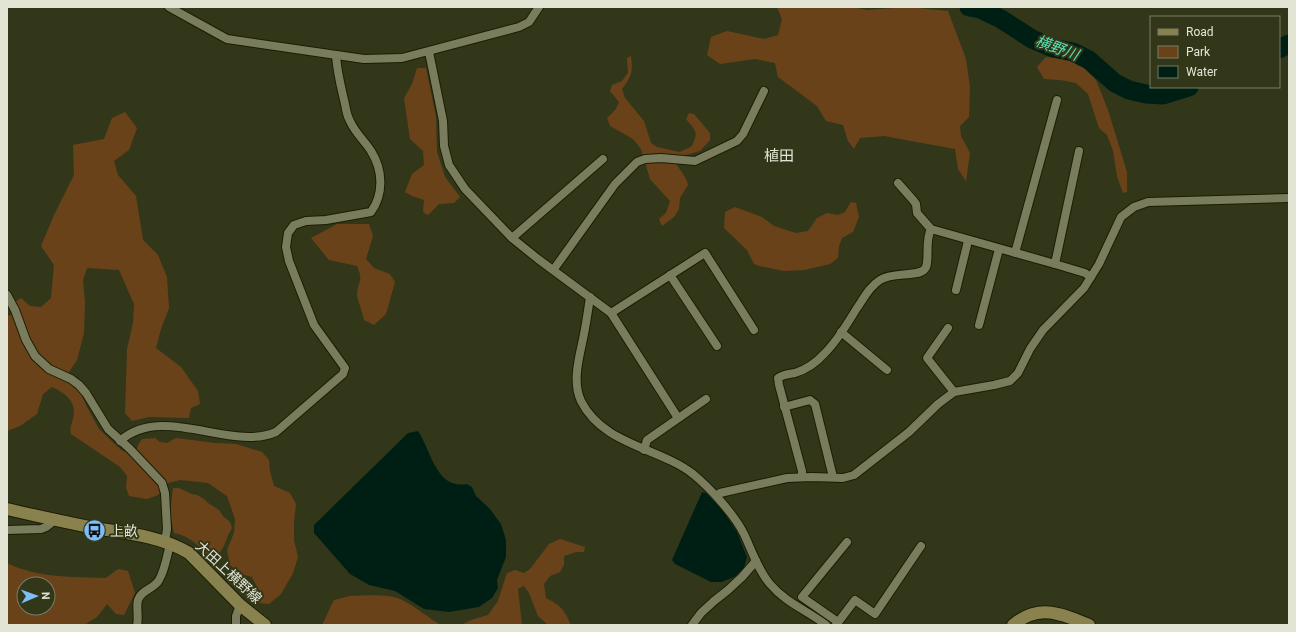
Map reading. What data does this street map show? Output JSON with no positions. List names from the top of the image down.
{
  "streets": {
    "main road": ["大田上横野線"]
  },
  "districts": ["植田"],
  "water": ["横野川"],
  "places": {
    "bus stop": ["上畝"]
  },
  "legend": ["Road", "Park", "Water"],
  "north": "right"
}
